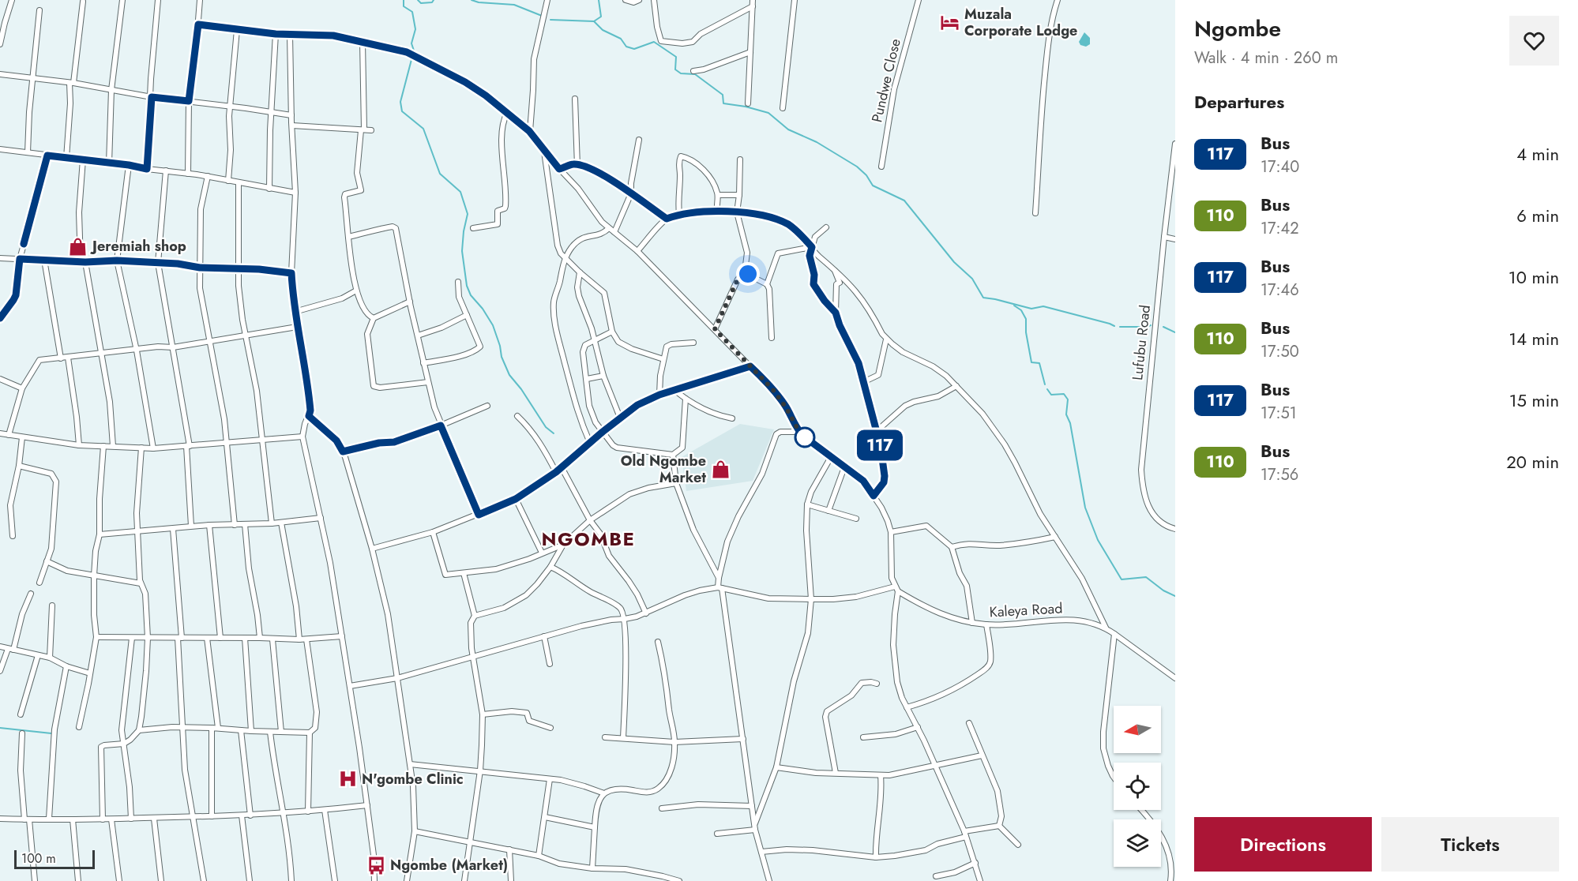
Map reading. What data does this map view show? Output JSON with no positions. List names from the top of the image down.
{
  "streets": {
    "street": ["Pundwe Close", "Lufubu Road", "Kaleya Road"]
  },
  "districts": ["NGOMBE"],
  "places": {
    "hotel": ["Muzala Corporate Lodge"],
    "shop": ["Jeremiah shop", "Old Ngombe Market"],
    "hospital": ["N'gombe Clinic"],
    "bus stop": ["Ngombe (Market)"]
  },
  "lines": ["bus line 117"],
  "scale_bar": "100 m",
  "north": "left",
  "page": {
    "on_map": "117",
    "heading": [
      ["Ngombe", "Walk · 4 min · 260 m"],
      "Departures"
    ],
    "list": [
      {
        "mark": "117",
        "name": "Bus",
        "note": "17:40",
        "value": "4 min"
      },
      {
        "mark": "110",
        "name": "Bus",
        "note": "17:42",
        "value": "6 min"
      },
      {
        "mark": "117",
        "name": "Bus",
        "note": "17:46",
        "value": "10 min"
      },
      {
        "mark": "110",
        "name": "Bus",
        "note": "17:50",
        "value": "14 min"
      },
      {
        "mark": "117",
        "name": "Bus",
        "note": "17:51",
        "value": "15 min"
      },
      {
        "mark": "110",
        "name": "Bus",
        "note": "17:56",
        "value": "20 min"
      }
    ],
    "buttons": ["Directions", "Tickets"],
    "scale": "100 m"
  }
}
